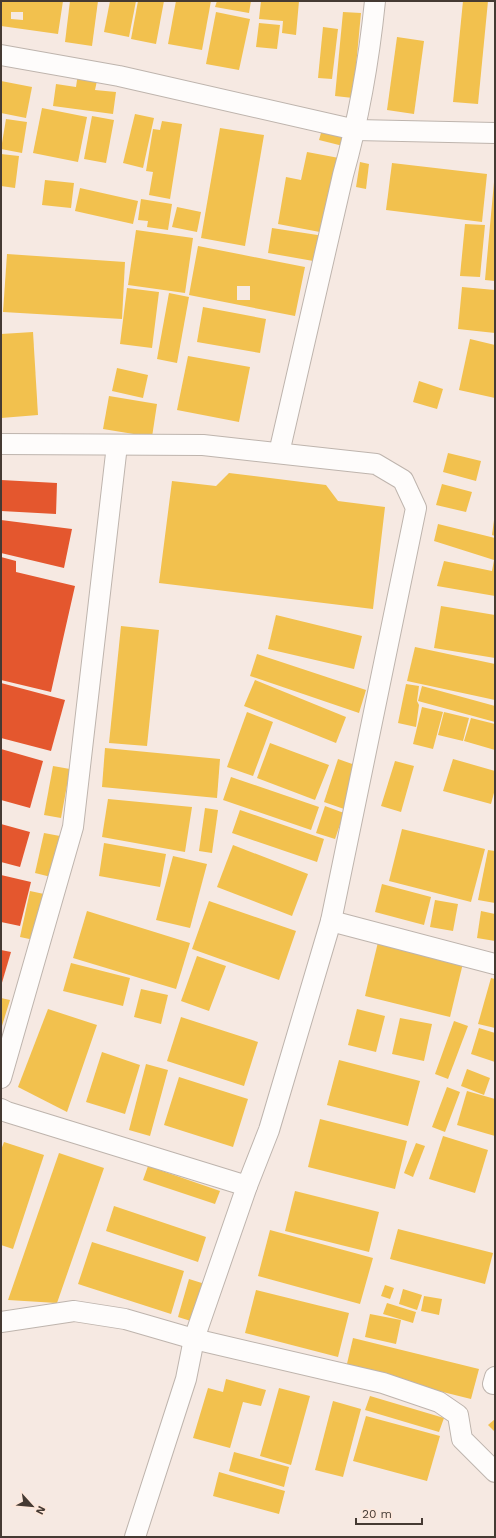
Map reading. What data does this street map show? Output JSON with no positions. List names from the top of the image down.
{
  "scale_bar": "20 m",
  "north": "bottom right"
}
